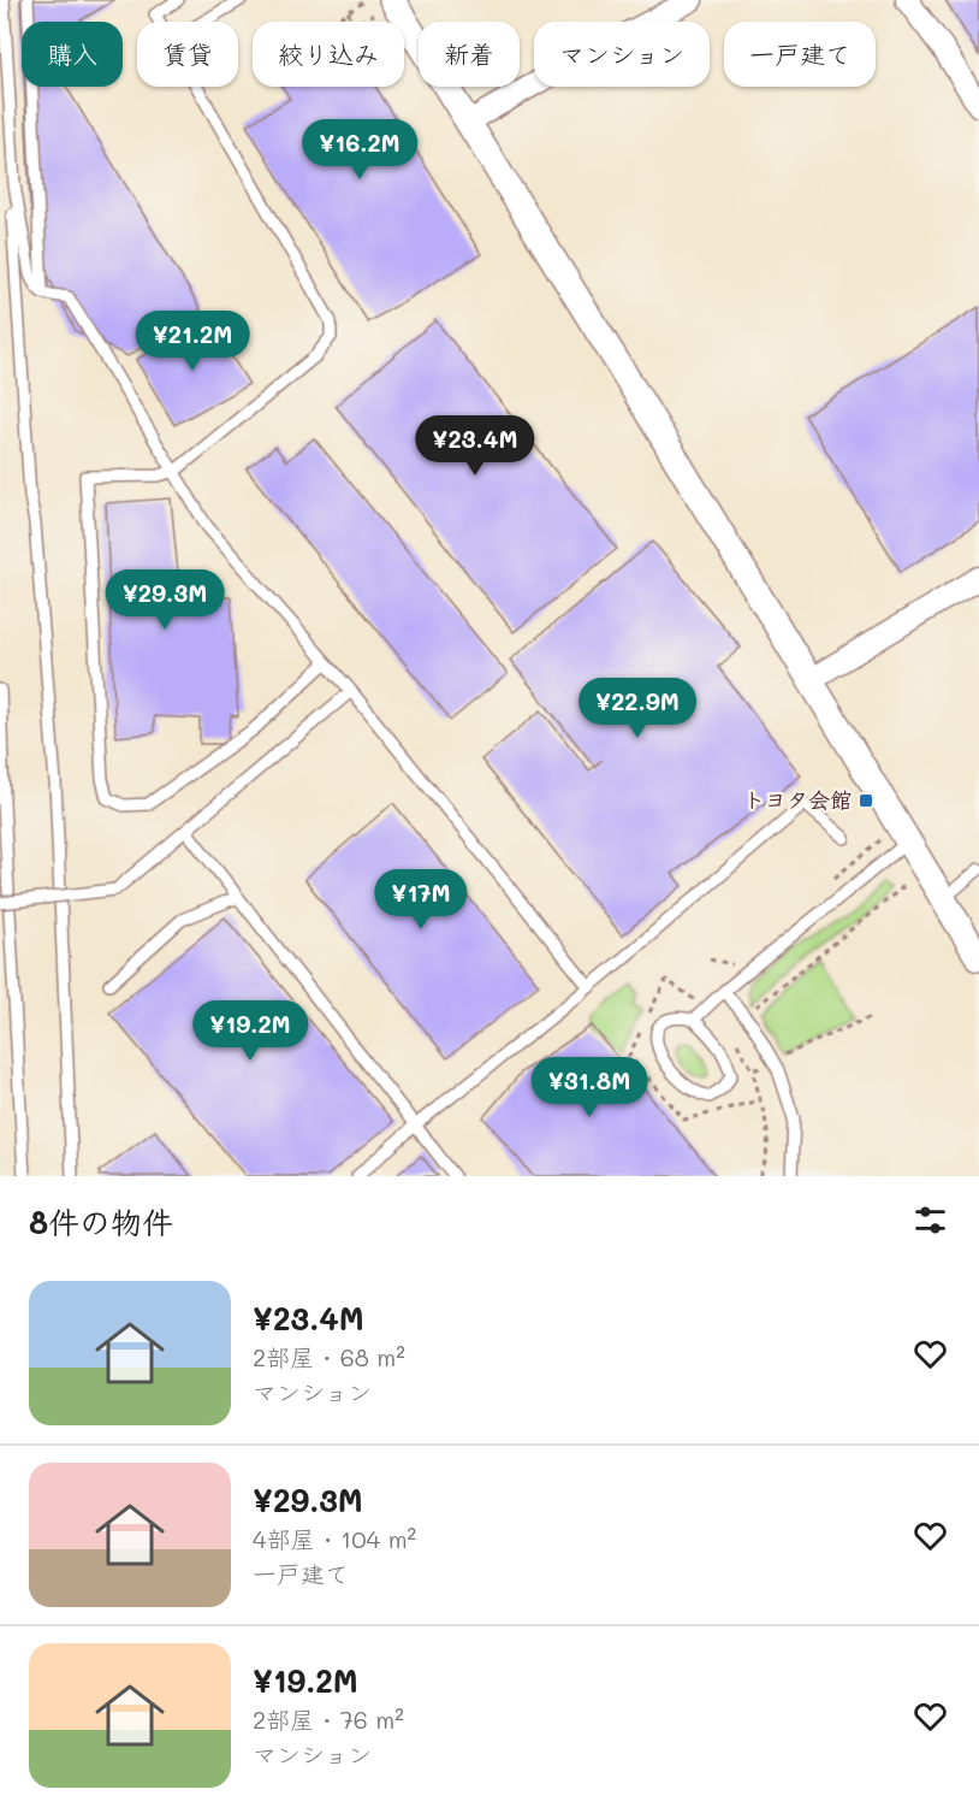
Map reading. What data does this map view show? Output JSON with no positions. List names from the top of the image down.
{
  "places": {
    "transit": ["トヨタ会館"]
  },
  "page": {
    "chip": [
      "購入",
      "賃貸",
      "絞り込み",
      "新着",
      "マンション",
      "一戸建て"
    ],
    "price": [
      "¥16.2M",
      "¥21.2M",
      "¥23.4M",
      "¥29.3M",
      "¥22.9M",
      "¥17M",
      "¥19.2M",
      "¥31.8M"
    ],
    "heading": "8件の物件",
    "list": [
      {
        "name": "¥23.4M",
        "note": "2部屋 · 68 m² · マンション"
      },
      {
        "name": "¥29.3M",
        "note": "4部屋 · 104 m² · 一戸建て"
      },
      {
        "name": "¥19.2M",
        "note": "2部屋 · 76 m² · マンション"
      }
    ]
  }
}
